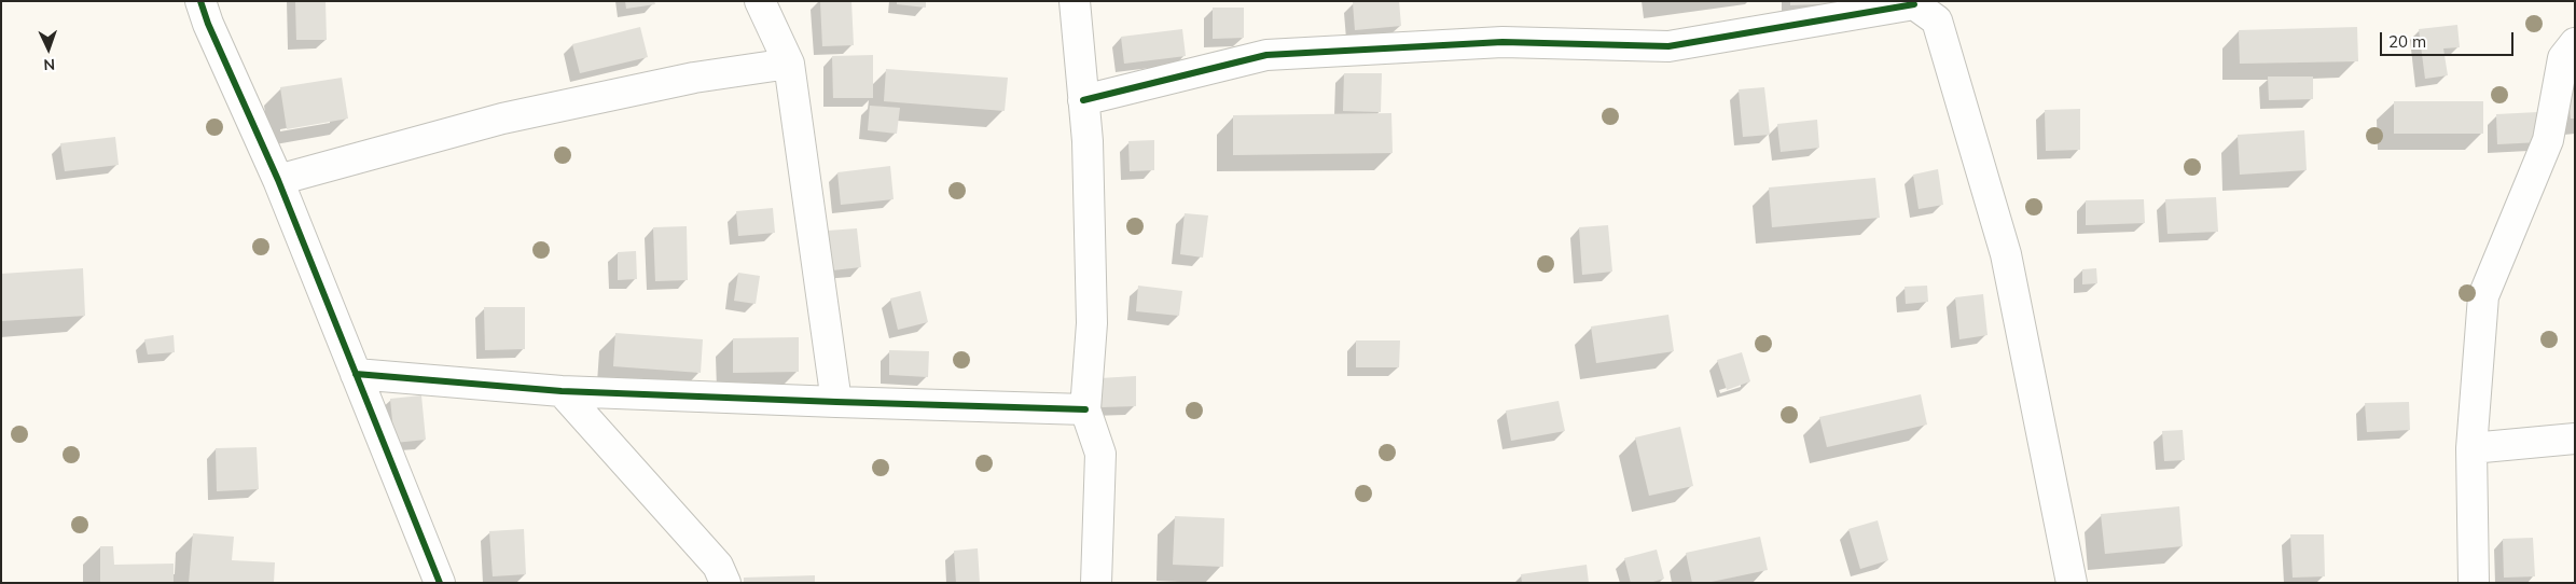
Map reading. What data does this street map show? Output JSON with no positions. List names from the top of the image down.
{
  "scale_bar": "20 m",
  "north": "bottom"
}
